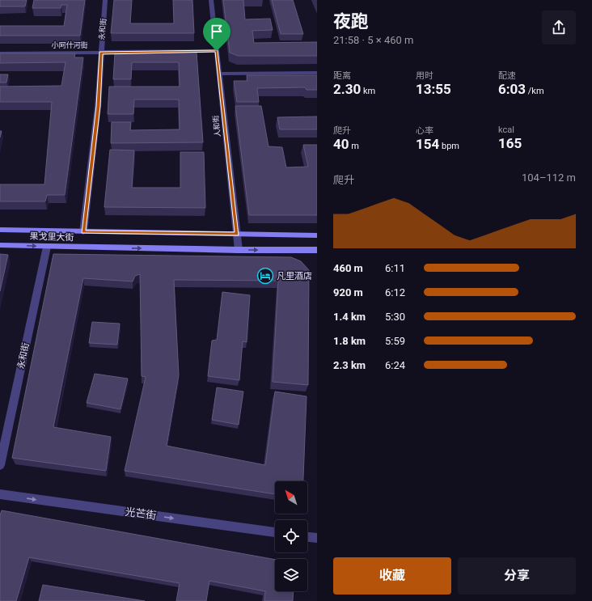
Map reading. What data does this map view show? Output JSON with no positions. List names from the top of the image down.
{
  "streets": {
    "main road": ["果戈里大街"],
    "street": [
      "永和街",
      "小阿什河街",
      "人和街",
      "光芒街"
    ]
  },
  "crossings": [
    ["永和街", "小阿什河街"],
    ["永和街", "果戈里大街"],
    ["小阿什河街", "人和街"],
    ["人和街", "果戈里大街"]
  ],
  "one_way": ["光芒街"],
  "places": {
    "hotel": ["凡里酒店"]
  },
  "north": "top left",
  "page": {
    "heading": ["夜跑", "21:58 · 5 × 460 m"],
    "stats": [
      ["距离", "2.30 km"],
      ["用时", "13:55"],
      ["配速", "6:03 /km"],
      ["爬升", "40 m"],
      ["心率", "154 bpm"],
      ["kcal", "165"]
    ],
    "chart": ["爬升", "104–112 m"],
    "list": [
      {
        "name": "460 m",
        "note": "6:11"
      },
      {
        "name": "920 m",
        "note": "6:12"
      },
      {
        "name": "1.4 km",
        "note": "5:30"
      },
      {
        "name": "1.8 km",
        "note": "5:59"
      },
      {
        "name": "2.3 km",
        "note": "6:24"
      }
    ],
    "buttons": ["收藏", "分享"]
  }
}
